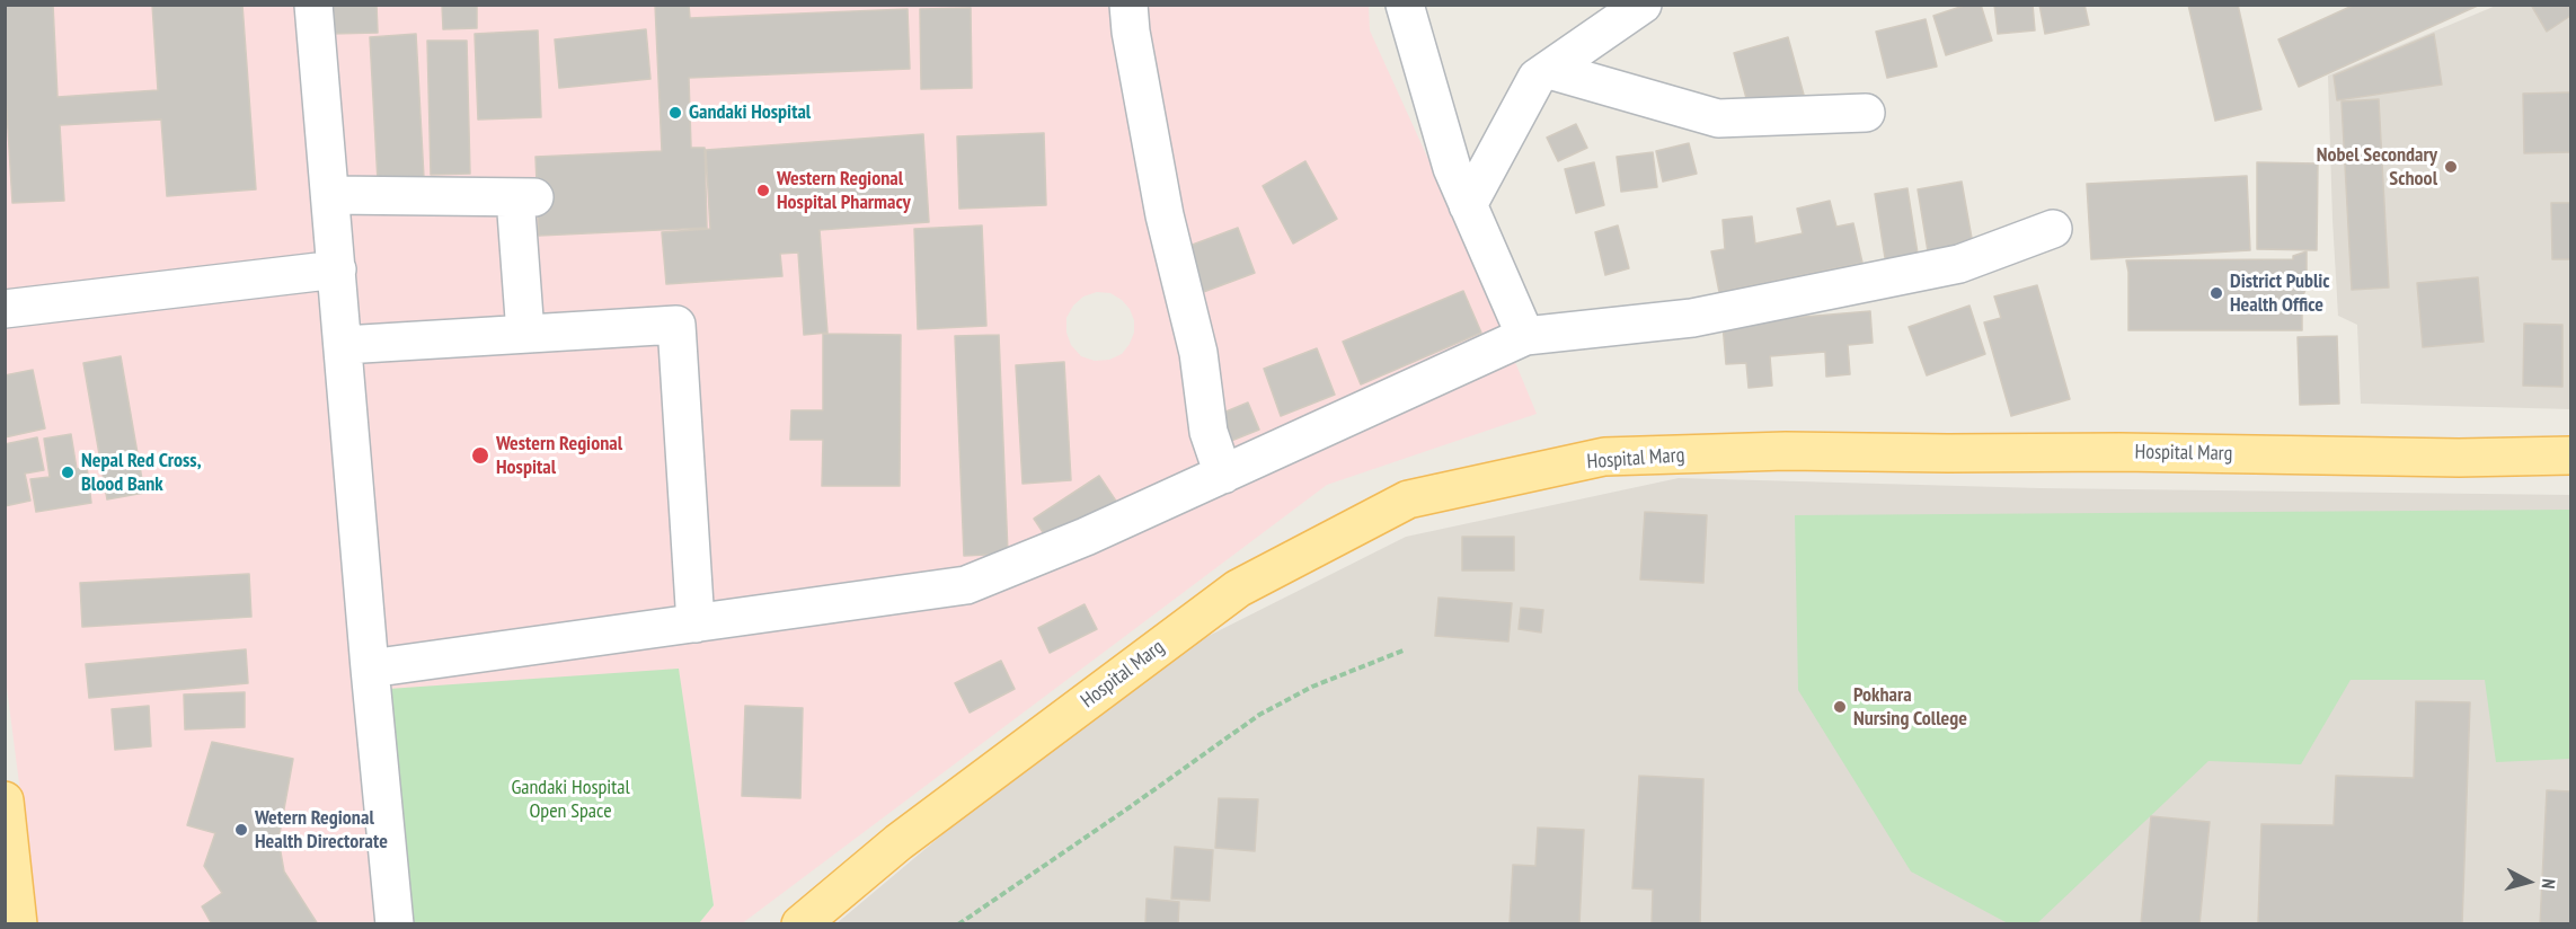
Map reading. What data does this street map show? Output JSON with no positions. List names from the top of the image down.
{
  "streets": {
    "main road": ["Hospital Marg"]
  },
  "parks": ["Gandaki Hospital Open Space"],
  "places": [
    "Gandaki Hospital",
    "Nobel Secondary School",
    "Western Regional Hospital Pharmacy",
    "District Public Health Office",
    "Western Regional Hospital",
    "Nepal Red Cross, Blood Bank",
    "Pokhara Nursing College",
    "Wetern Regional Health Directorate"
  ],
  "north": "right"
}
